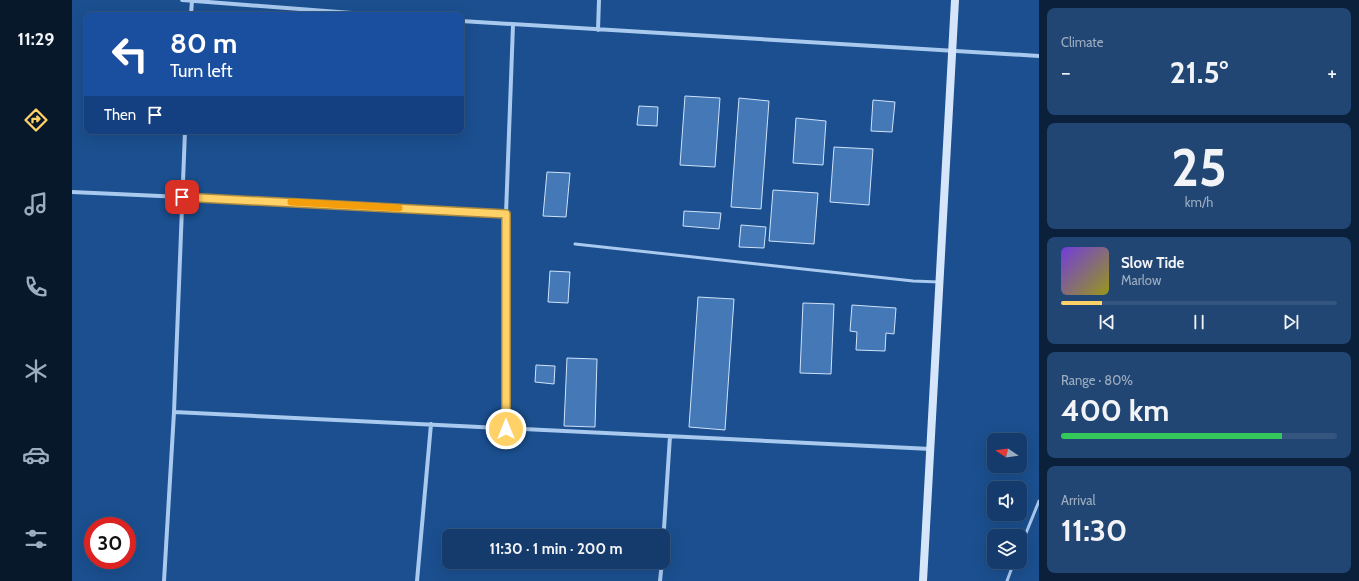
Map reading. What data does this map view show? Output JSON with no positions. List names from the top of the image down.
{
  "north": "left",
  "page": {
    "tabs": "11:29",
    "tile": [
      "Climate",
      ["25", "km/h"],
      ["Range · 80%", "400 km"],
      ["Arrival", "11:30"]
    ],
    "turn": ["80 m", "Turn left"],
    "heat": ["−", "21.5°", "+"],
    "then": "Then",
    "song": ["Slow Tide", "Marlow"],
    "limit": "30",
    "trip": "11:30 · 1 min · 200 m"
  }
}
